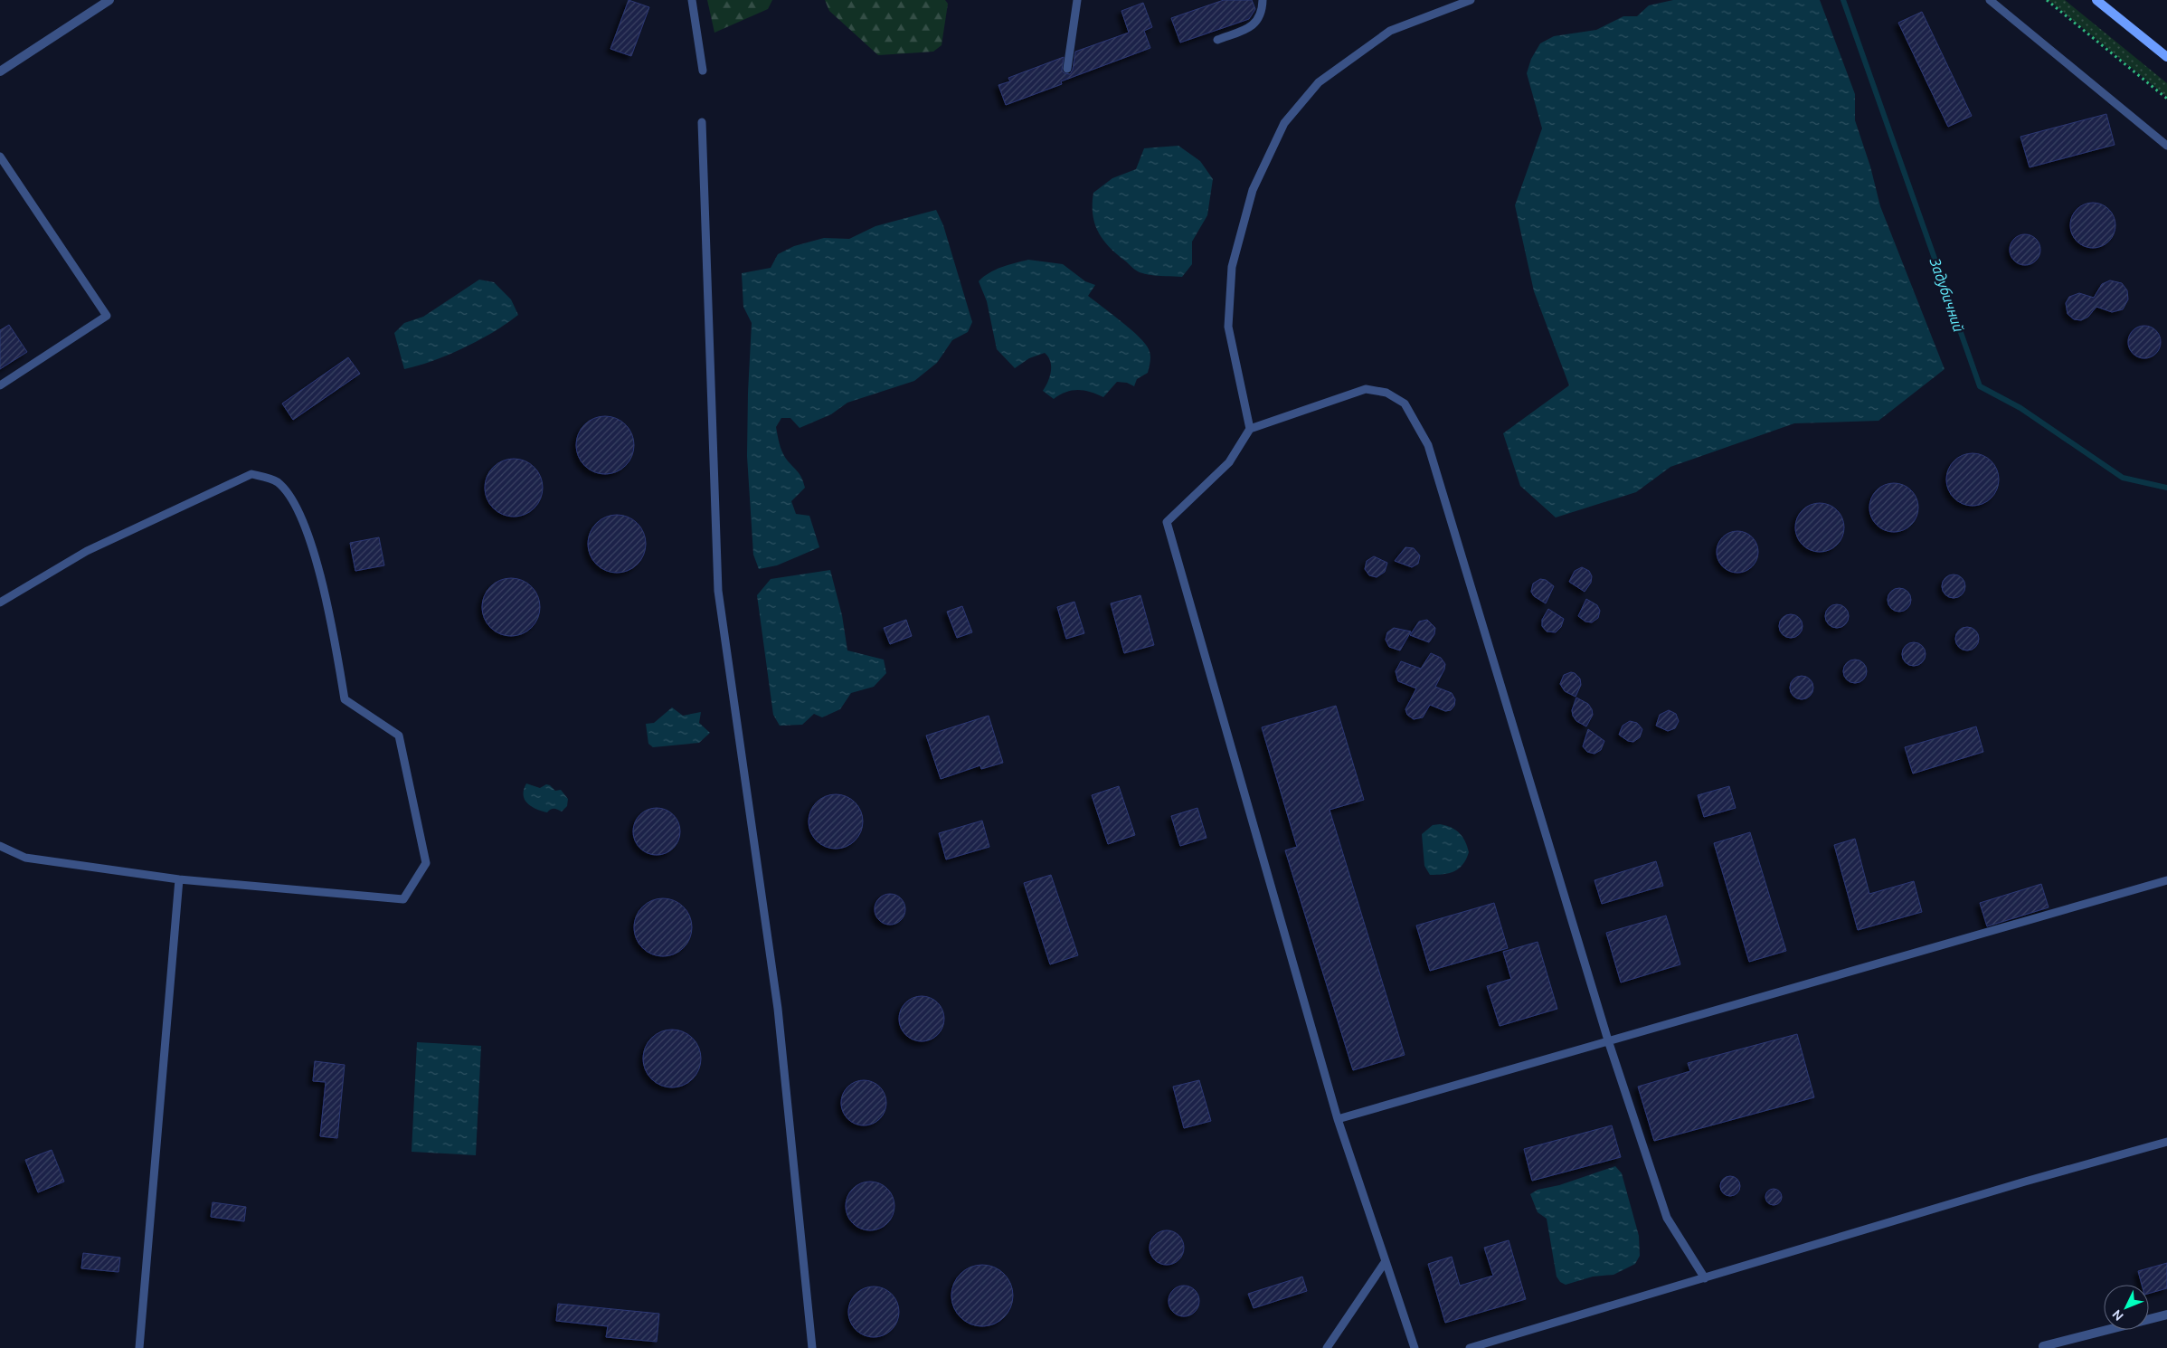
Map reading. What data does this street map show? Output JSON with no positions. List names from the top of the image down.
{
  "water": ["Задубичний"],
  "north": "bottom left"
}
